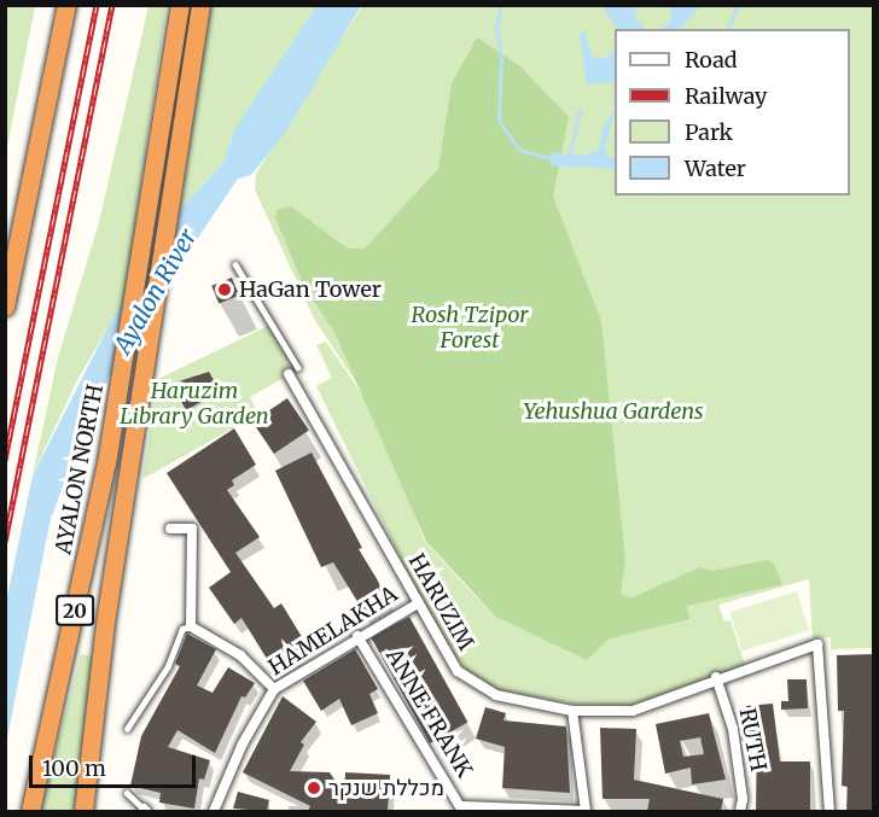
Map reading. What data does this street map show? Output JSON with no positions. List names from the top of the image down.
{
  "streets": {
    "highway": ["AYALON NORTH", "20"],
    "street": [
      "HARUZIM",
      "HAMELAKHA",
      "ANNE FRANK",
      "RUTH"
    ]
  },
  "crossings": [
    ["HARUZIM", "HAMELAKHA"],
    ["HARUZIM", "RUTH"],
    ["HAMELAKHA", "ANNE FRANK"]
  ],
  "water": ["Ayalon River"],
  "parks": ["Rosh Tzipor Forest", "Haruzim Library Garden", "Yehushua Gardens"],
  "places": ["HaGan Tower", "מכללת שנקר"],
  "legend": [
    "Road",
    "Railway",
    "Park",
    "Water"
  ],
  "scale_bar": "100 m"
}
